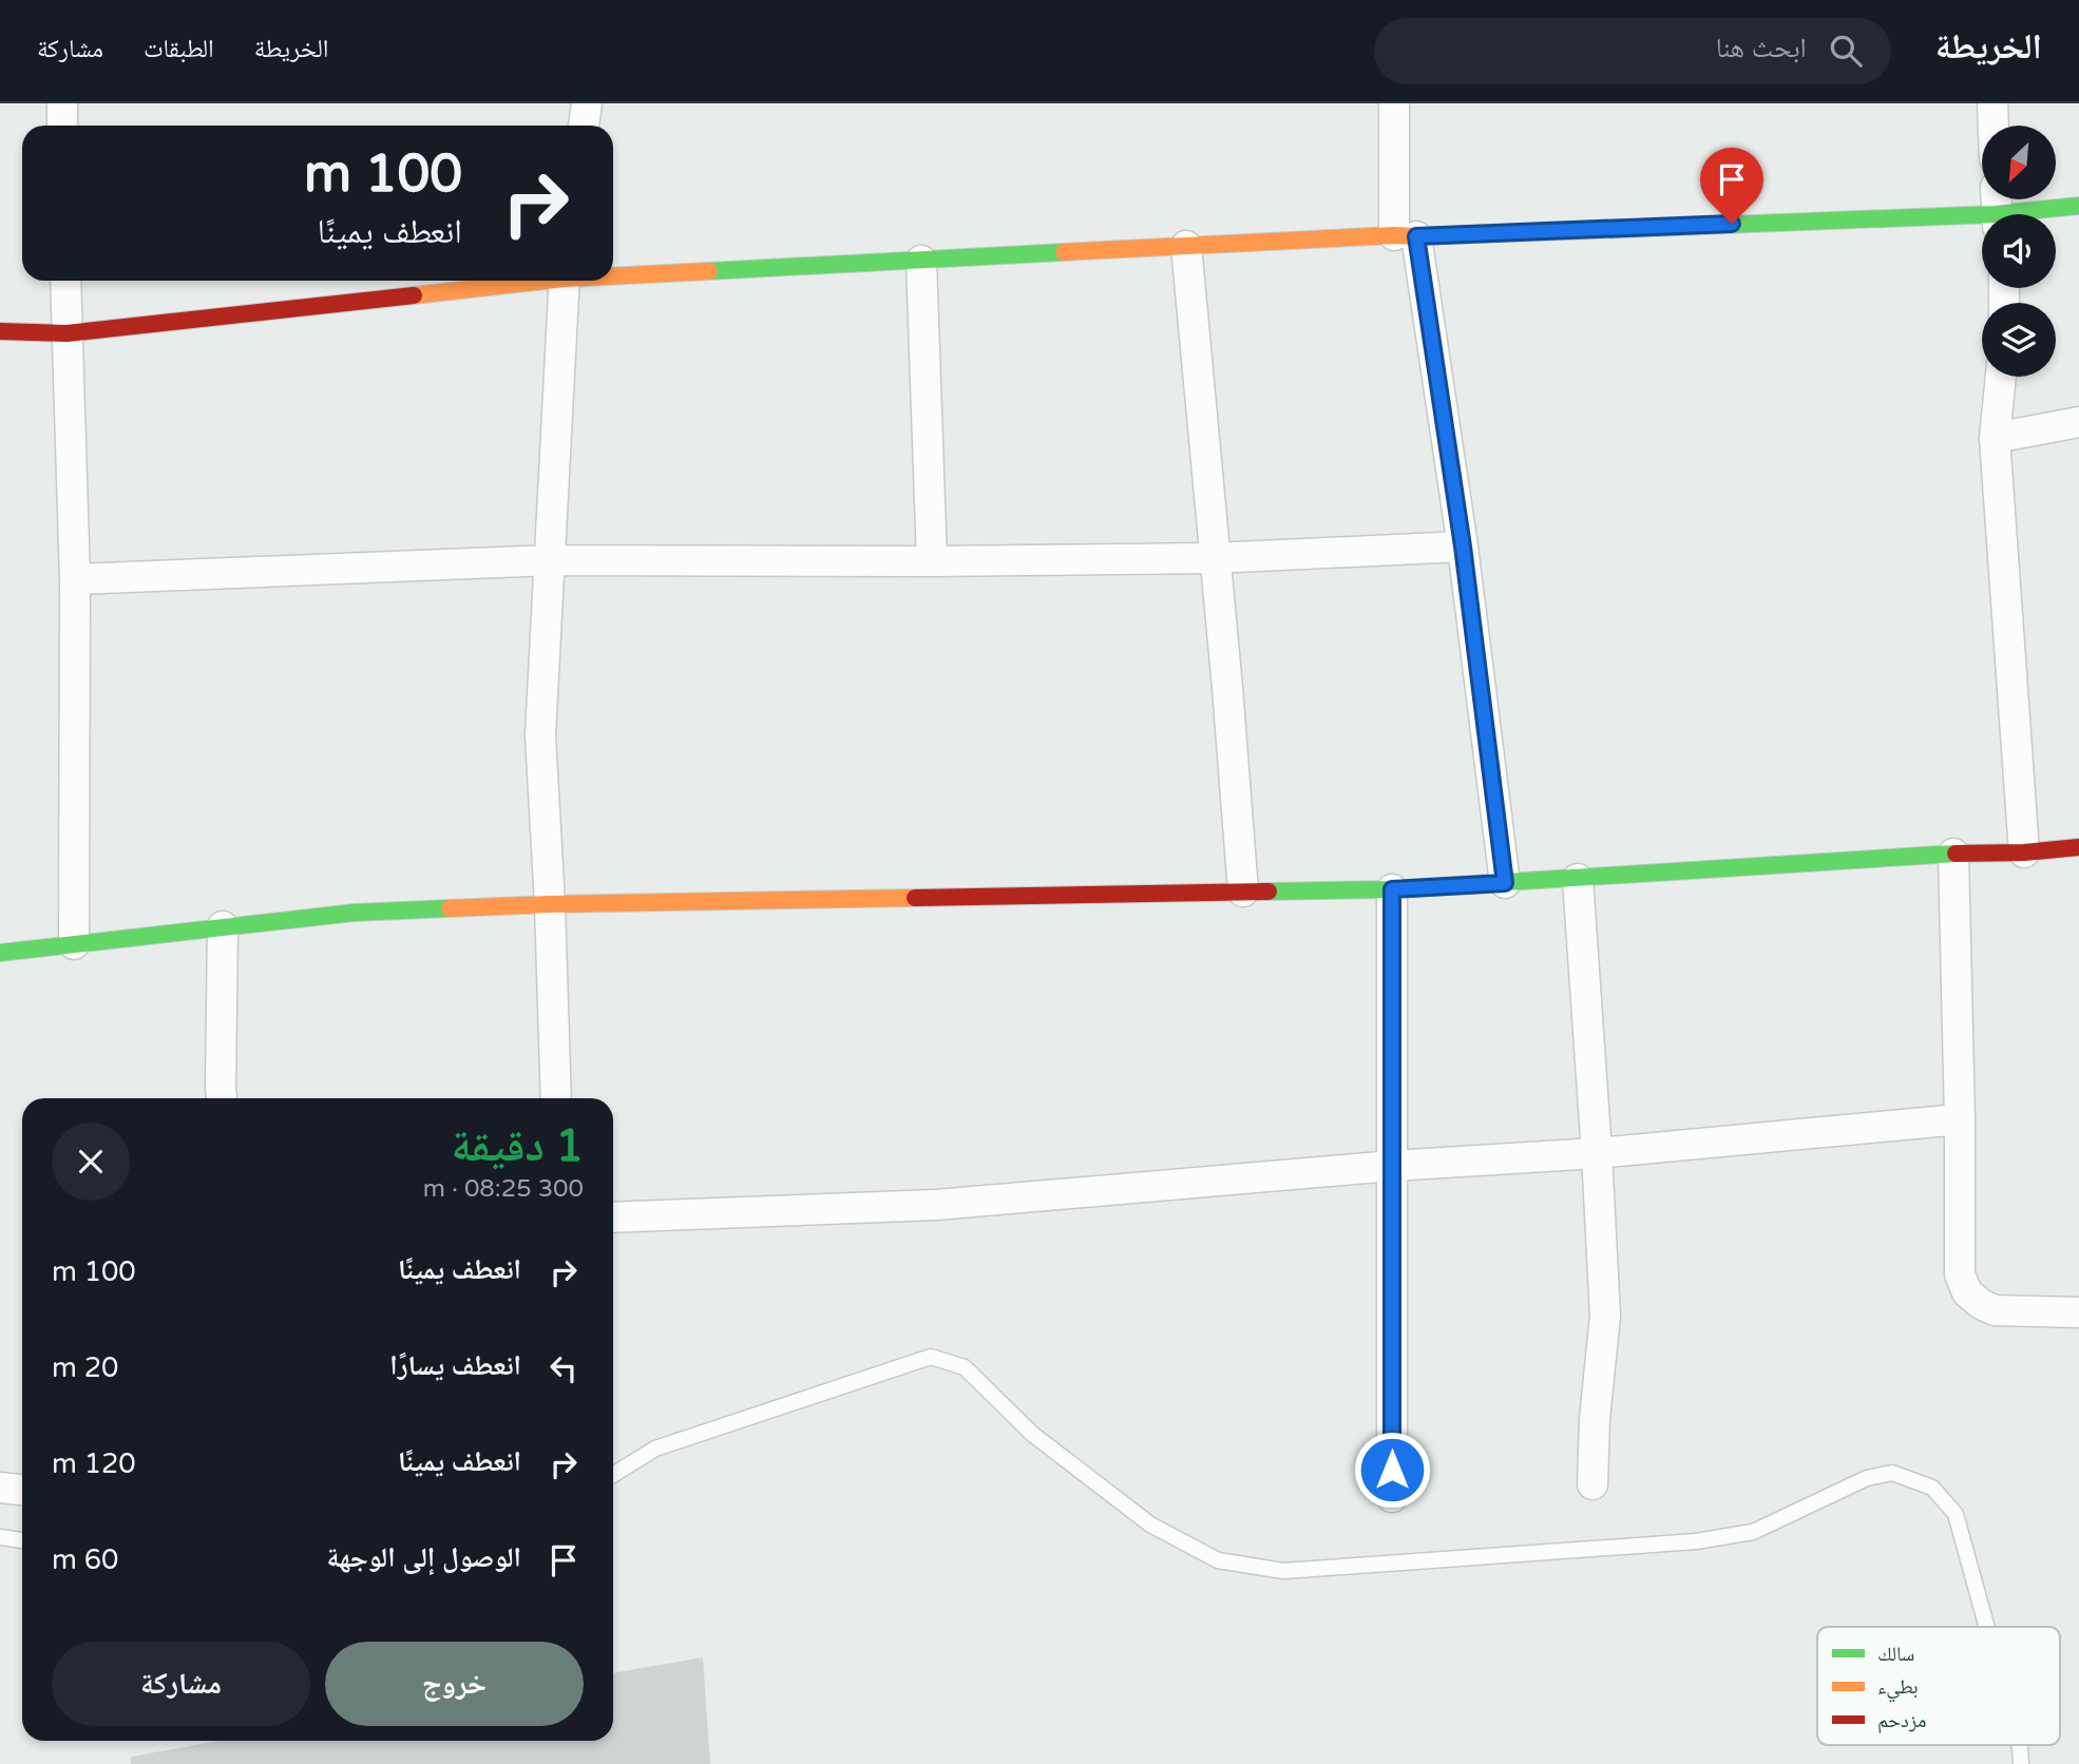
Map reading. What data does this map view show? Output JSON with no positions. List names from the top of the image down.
{
  "legend": ["سالك", "بطيء", "مزدحم"],
  "north": "bottom left",
  "page": {
    "header": "الخريطة",
    "search": "ابحث هنا",
    "nav": ["الخريطة", "الطبقات", "مشاركة"],
    "turn": ["100 m", "انعطف يمينًا"],
    "heading": ["1 دقيقة", "300 m · 08:25"],
    "list": [
      {
        "name": "انعطف يمينًا",
        "value": "100 m"
      },
      {
        "name": "انعطف يسارًا",
        "value": "20 m"
      },
      {
        "name": "انعطف يمينًا",
        "value": "120 m"
      },
      {
        "name": "الوصول إلى الوجهة",
        "value": "60 m"
      }
    ],
    "buttons": ["خروج", "مشاركة"]
  }
}
